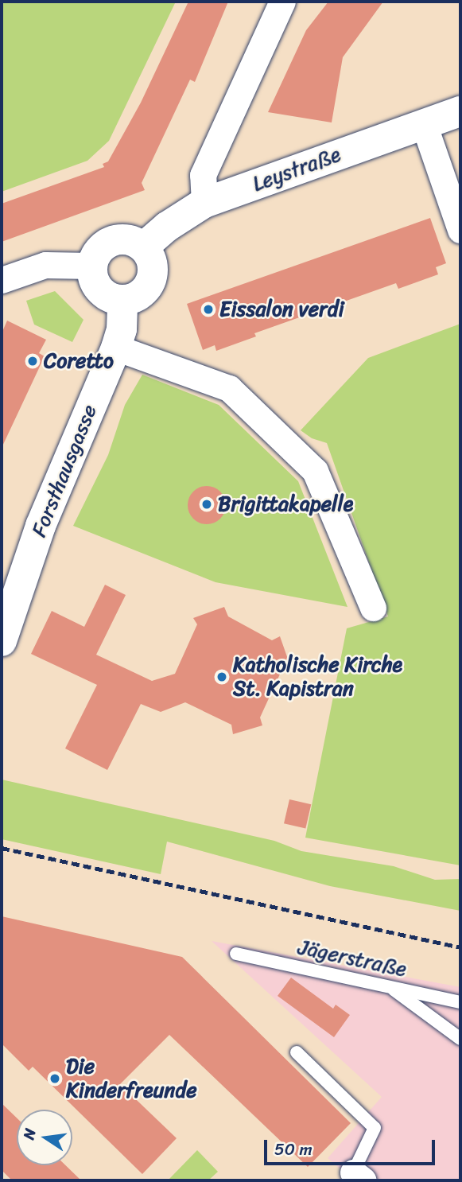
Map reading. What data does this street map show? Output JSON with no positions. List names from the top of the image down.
{
  "streets": {
    "street": ["Leystraße", "Forsthausgasse"],
    "lane": ["Jägerstraße"]
  },
  "crossings": [
    ["Leystraße", "Forsthausgasse"]
  ],
  "places": [
    "Eissalon verdi",
    "Coretto",
    "Brigittakapelle",
    "Katholische Kirche St. Kapistran",
    "Die Kinderfreunde"
  ],
  "scale_bar": "50 m",
  "north": "left"
}
